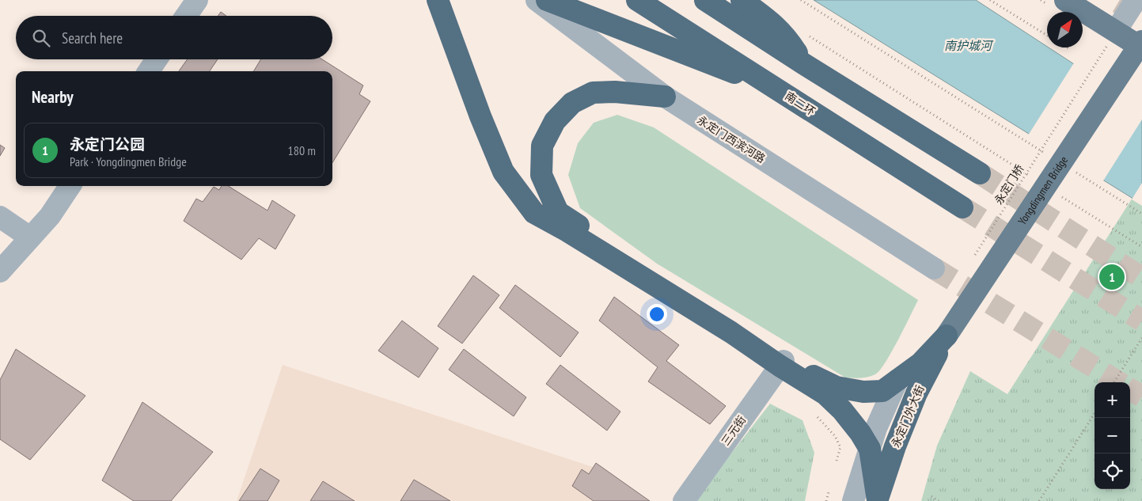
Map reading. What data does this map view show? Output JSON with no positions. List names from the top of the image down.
{
  "streets": {
    "highway": ["南二环", "永定门外大街"],
    "main road": ["Yongdingmen Bridge"],
    "street": ["永定门西滨河路", "三元街"],
    "path": ["永定门桥"]
  },
  "crossings": [
    ["Yongdingmen Bridge", "永定门外大街"]
  ],
  "water": ["南护城河"],
  "north": "top right",
  "page": {
    "search": "Search here",
    "heading": "Nearby",
    "list": [
      {
        "mark": "1",
        "name": "永定门公园",
        "note": "Park · Yongdingmen Bridge",
        "value": "180 m"
      }
    ],
    "pins": "1",
    "map_buttons": ["+", "−"]
  }
}
